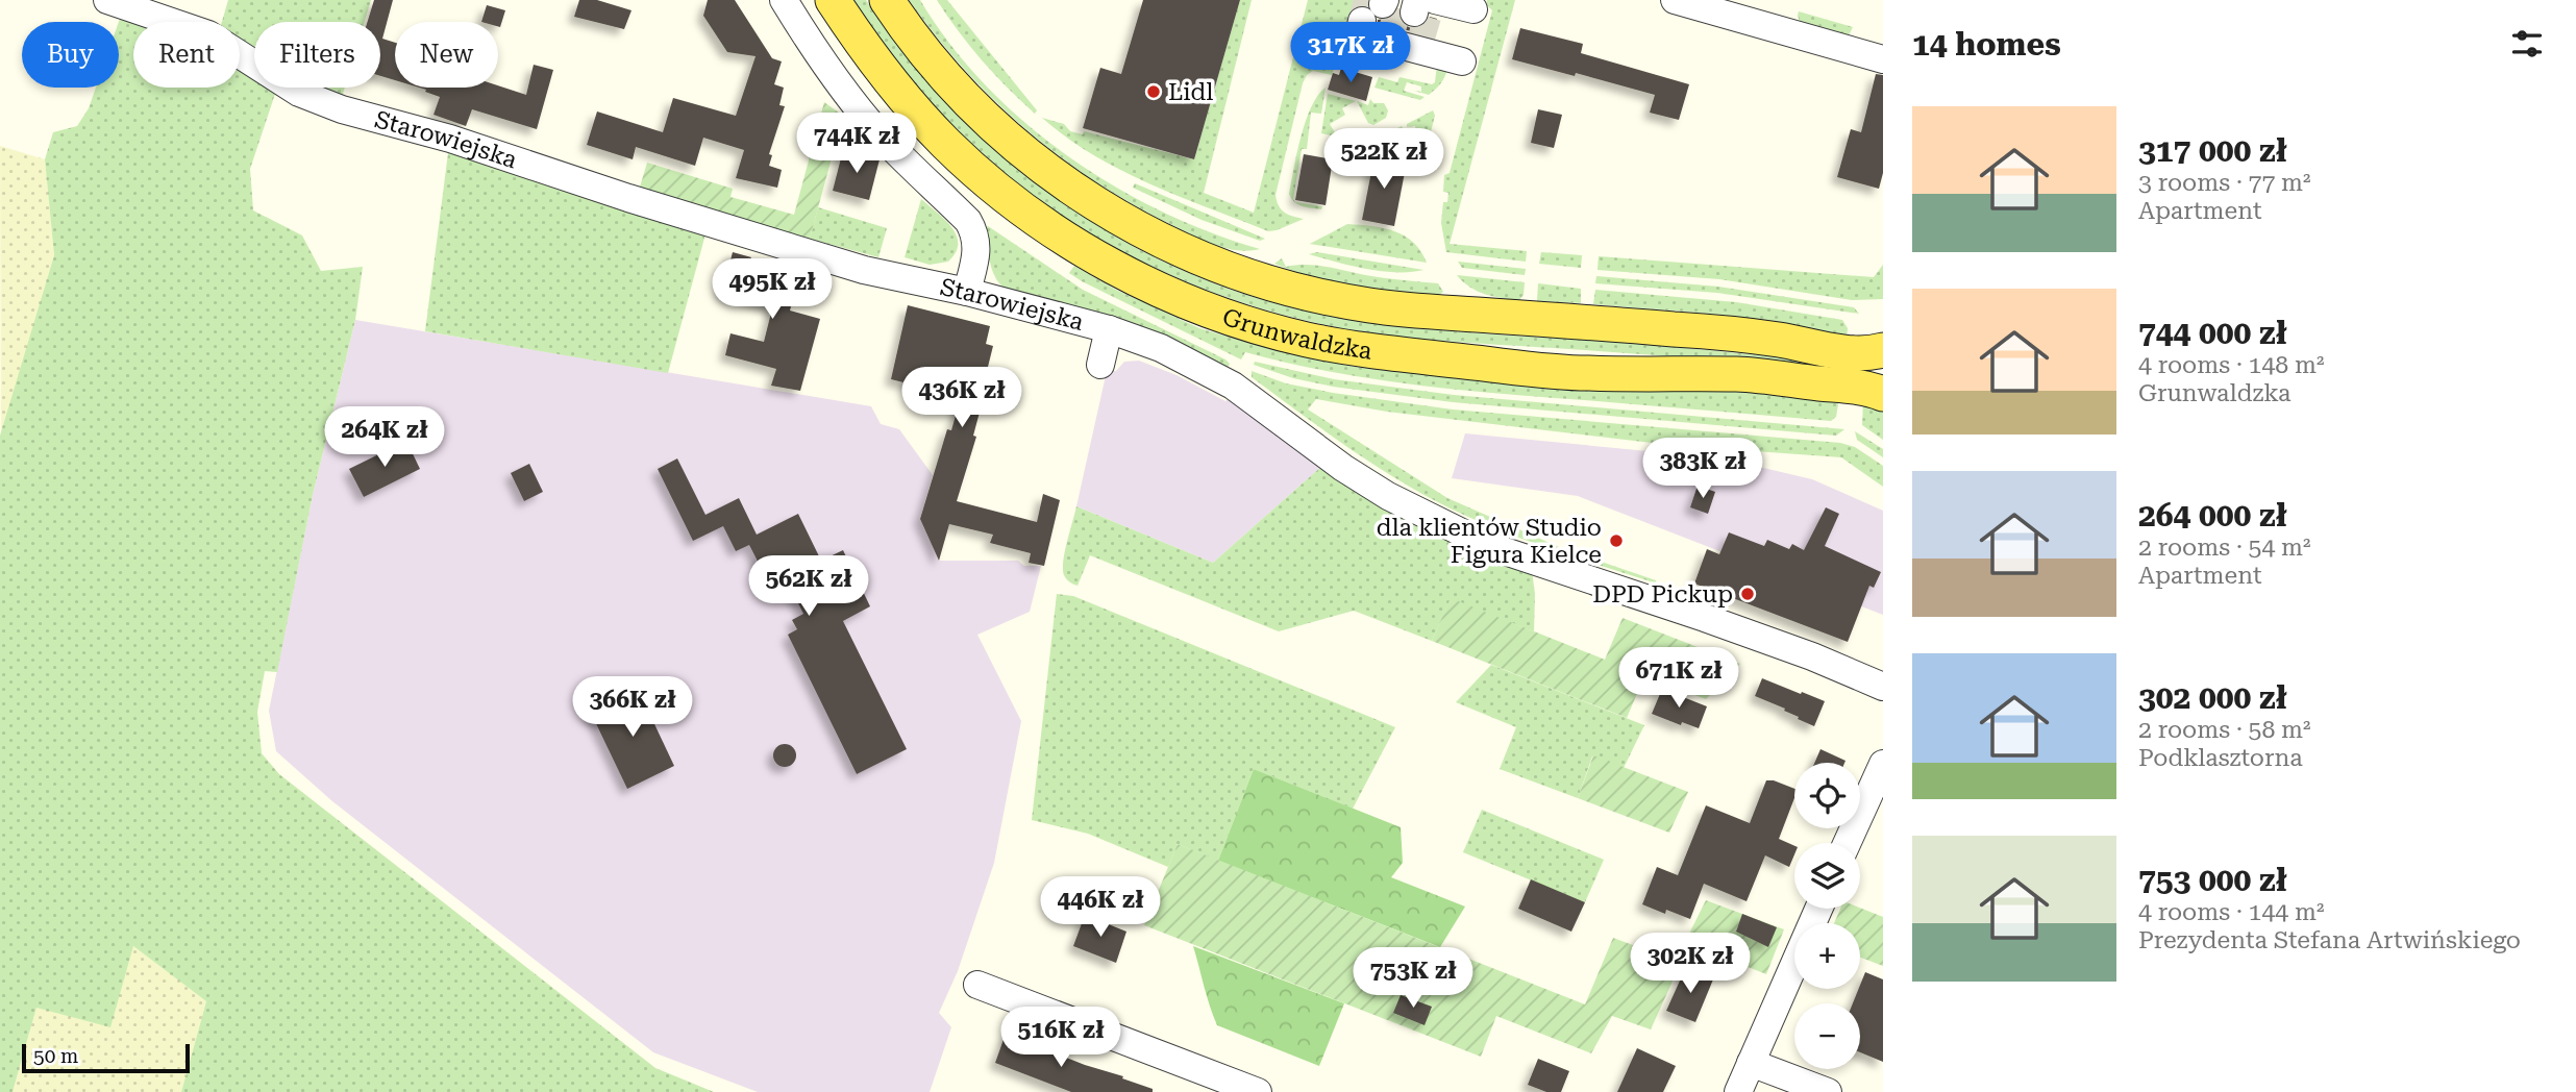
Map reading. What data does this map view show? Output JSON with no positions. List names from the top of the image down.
{
  "streets": {
    "main road": ["Grunwaldzka"],
    "street": ["Starowiejska"]
  },
  "places": ["Lidl", "dla klientów Studio Figura Kielce", "DPD Pickup"],
  "scale_bar": "50 m",
  "page": {
    "heading": "14 homes",
    "price": [
      "317K zł",
      "744K zł",
      "522K zł",
      "495K zł",
      "436K zł",
      "264K zł",
      "383K zł",
      "562K zł",
      "671K zł",
      "366K zł",
      "446K zł",
      "302K zł",
      "753K zł",
      "516K zł"
    ],
    "chip": [
      "Buy",
      "Rent",
      "Filters",
      "New"
    ],
    "list": [
      {
        "name": "317 000 zł",
        "note": "3 rooms · 77 m² · Apartment"
      },
      {
        "name": "744 000 zł",
        "note": "4 rooms · 148 m² · Grunwaldzka"
      },
      {
        "name": "264 000 zł",
        "note": "2 rooms · 54 m² · Apartment"
      },
      {
        "name": "302 000 zł",
        "note": "2 rooms · 58 m² · Podklasztorna"
      },
      {
        "name": "753 000 zł",
        "note": "4 rooms · 144 m² · Prezydenta Stefana Artwińskiego"
      }
    ],
    "map_buttons": ["+", "−"],
    "scale": "50 m"
  }
}
